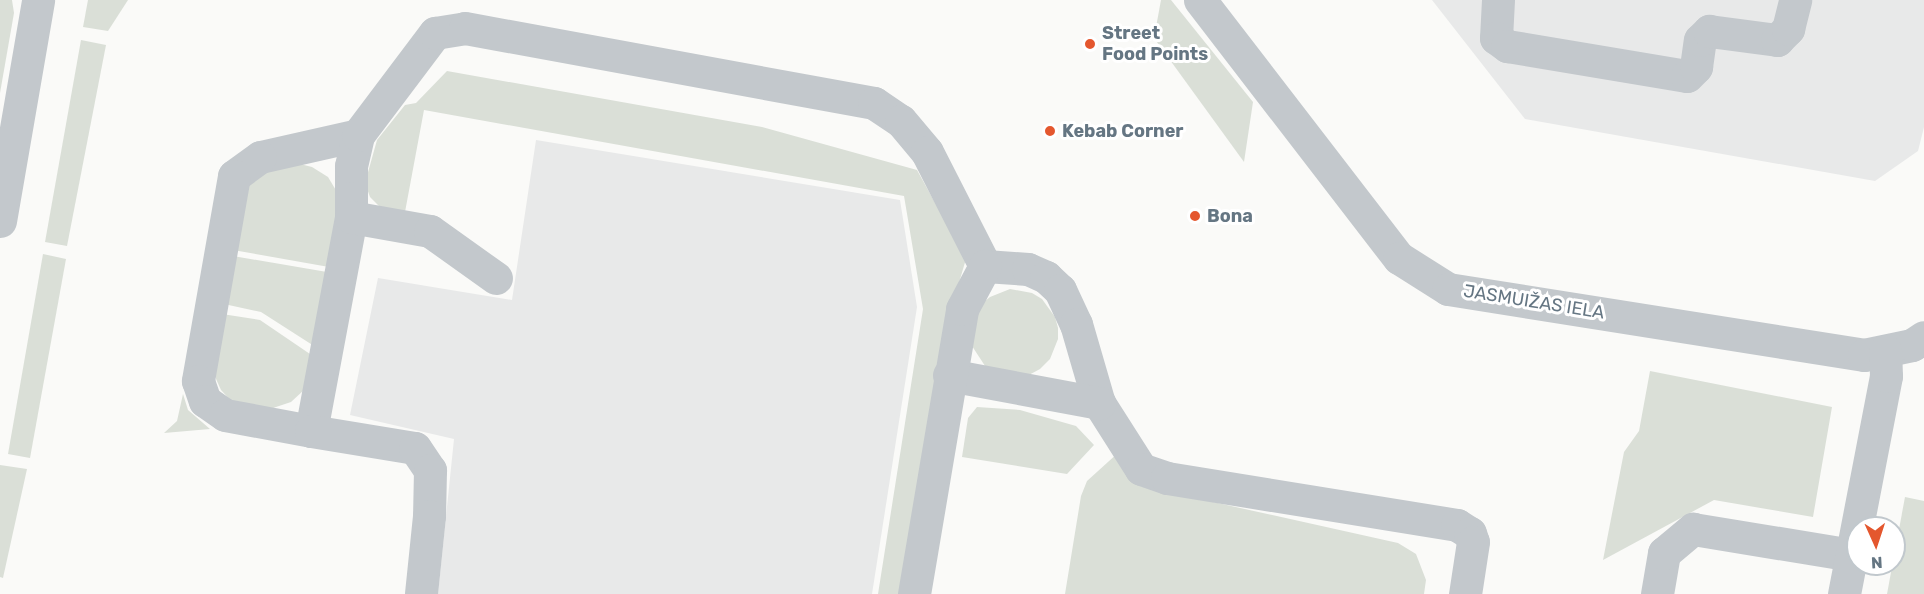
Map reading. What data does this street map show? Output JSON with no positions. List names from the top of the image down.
{
  "streets": {
    "street": ["JASMUIŽAS IELA"]
  },
  "places": ["Street Food Points", "Kebab Corner", "Bona"],
  "north": "bottom"
}
